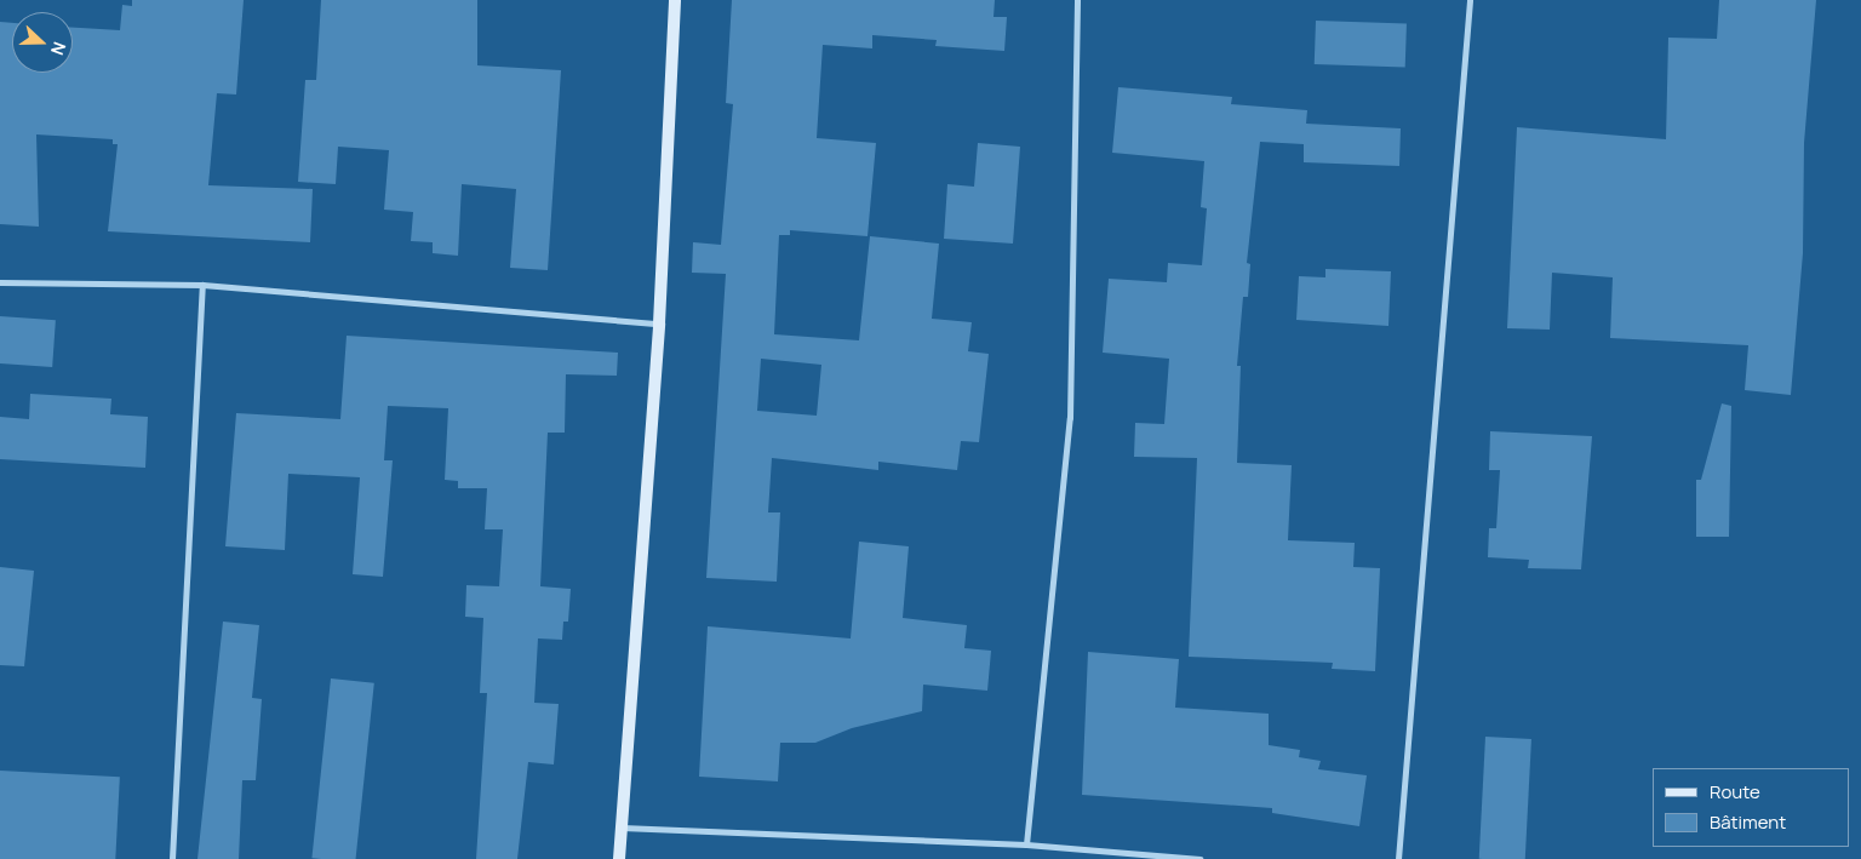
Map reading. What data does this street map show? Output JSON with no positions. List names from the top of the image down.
{
  "legend": ["Route", "Bâtiment"],
  "north": "right"
}
